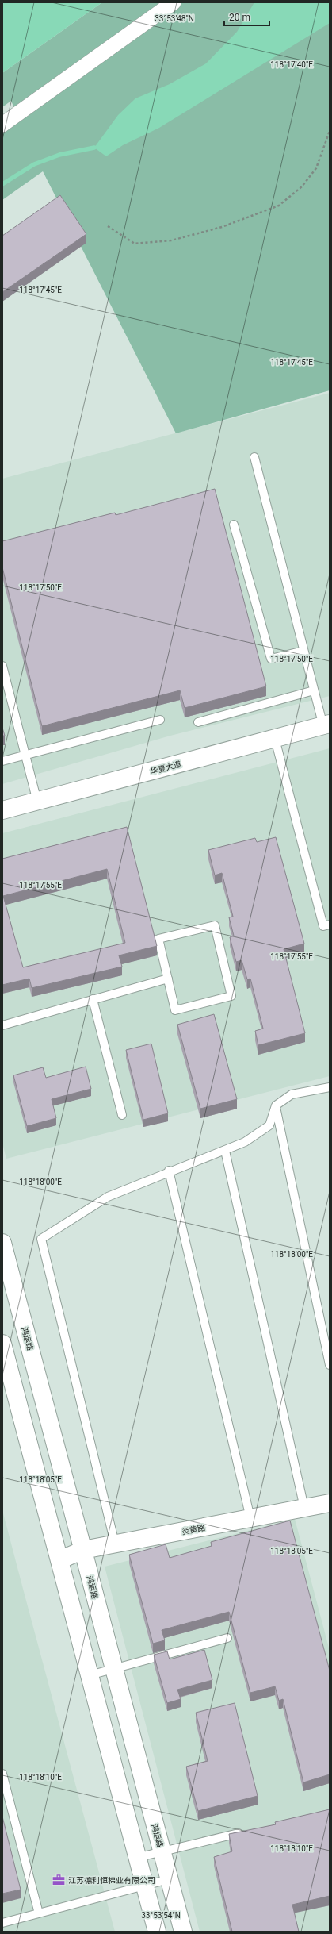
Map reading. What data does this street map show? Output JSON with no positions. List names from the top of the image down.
{
  "streets": {
    "street": ["华夏大道", "鸿运路", "炎黄路"]
  },
  "crossings": [
    ["鸿运路", "炎黄路"]
  ],
  "places": {
    "office": ["江苏德利恒棉业有限公司"]
  },
  "scale_bar": "20 m",
  "coordinates": [
    "33°53'48\"N",
    "118°17'40\"E",
    "118°17'45\"E",
    "118°17'50\"E",
    "118°17'55\"E",
    "118°18'00\"E",
    "118°18'05\"E",
    "118°18'10\"E",
    "33°53'54\"N"
  ]
}
